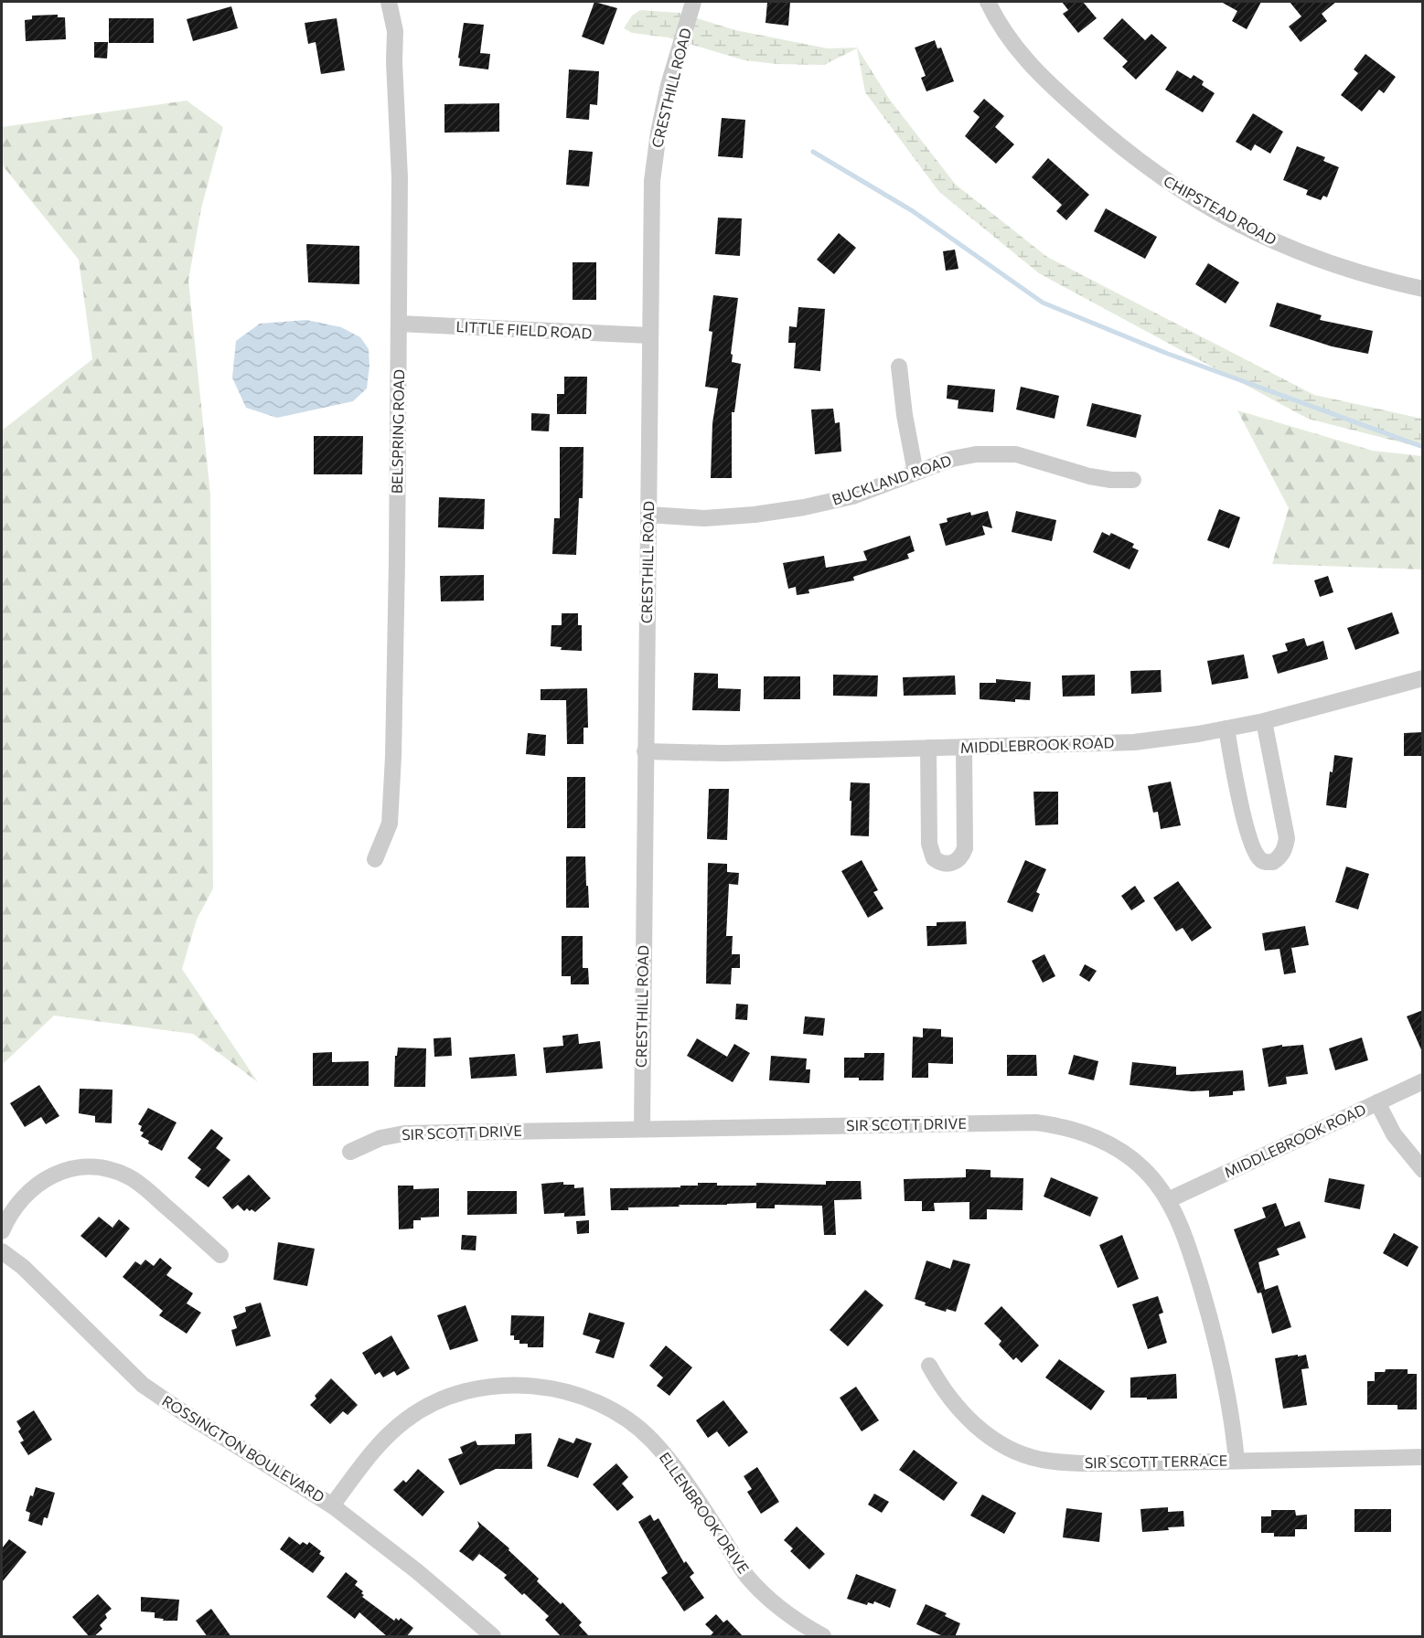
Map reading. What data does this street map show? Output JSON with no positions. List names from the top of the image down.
{
  "streets": {
    "street": [
      "CRESTHILL ROAD",
      "CHIPSTEAD ROAD",
      "LITTLE FIELD ROAD",
      "BELSPRING ROAD",
      "BUCKLAND ROAD",
      "MIDDLEBROOK ROAD",
      "SIR SCOTT DRIVE",
      "ROSSINGTON BOULEVARD",
      "SIR SCOTT TERRACE",
      "ELLENBROOK DRIVE"
    ]
  },
  "crossings": [
    ["CRESTHILL ROAD", "LITTLE FIELD ROAD"],
    ["CRESTHILL ROAD", "BUCKLAND ROAD"],
    ["CRESTHILL ROAD", "MIDDLEBROOK ROAD"],
    ["CRESTHILL ROAD", "SIR SCOTT DRIVE"],
    ["LITTLE FIELD ROAD", "BELSPRING ROAD"],
    ["MIDDLEBROOK ROAD", "SIR SCOTT DRIVE"],
    ["SIR SCOTT DRIVE", "SIR SCOTT TERRACE"],
    ["ROSSINGTON BOULEVARD", "ELLENBROOK DRIVE"]
  ]
}
